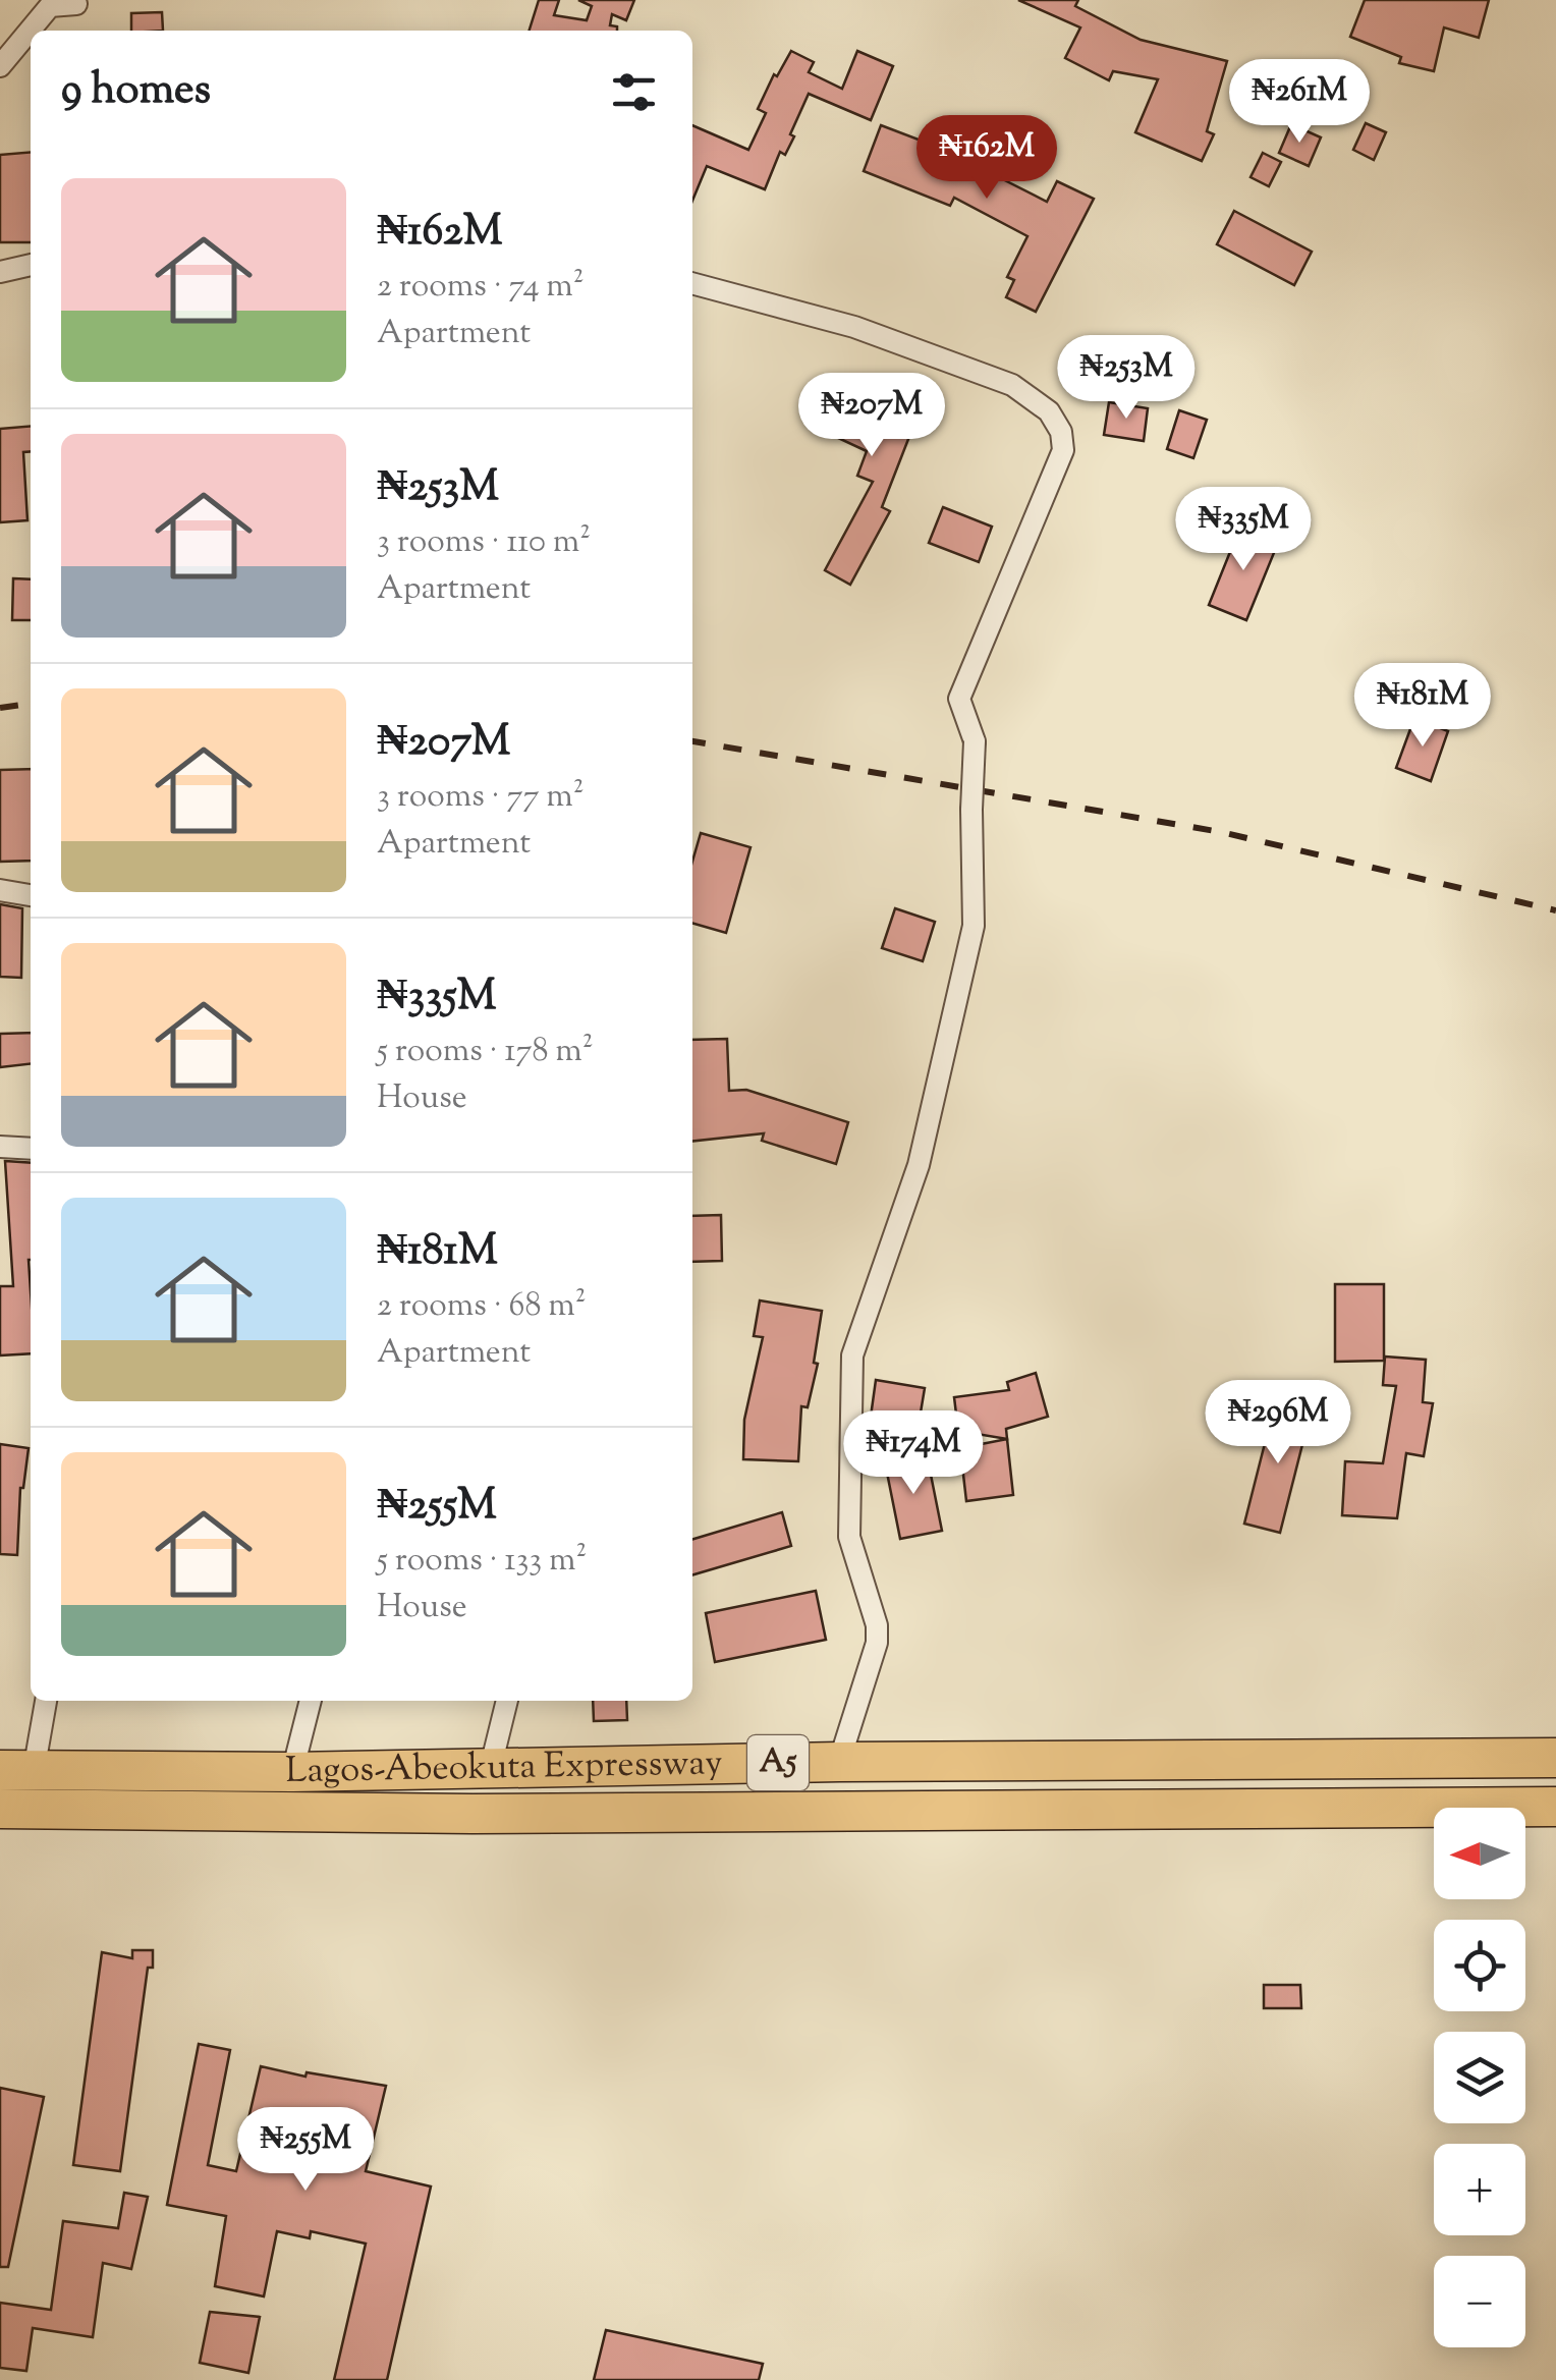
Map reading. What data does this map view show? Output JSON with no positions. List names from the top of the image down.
{
  "streets": {
    "highway": ["A5", "Lagos-Abeokuta Expressway"]
  },
  "north": "left",
  "page": {
    "heading": "9 homes",
    "price": [
      "₦261M",
      "₦162M",
      "₦253M",
      "₦207M",
      "₦335M",
      "₦181M",
      "₦296M",
      "₦174M",
      "₦255M"
    ],
    "list": [
      {
        "name": "₦162M",
        "note": "2 rooms · 74 m² · Apartment"
      },
      {
        "name": "₦253M",
        "note": "3 rooms · 110 m² · Apartment"
      },
      {
        "name": "₦207M",
        "note": "3 rooms · 77 m² · Apartment"
      },
      {
        "name": "₦335M",
        "note": "5 rooms · 178 m² · House"
      },
      {
        "name": "₦181M",
        "note": "2 rooms · 68 m² · Apartment"
      },
      {
        "name": "₦255M",
        "note": "5 rooms · 133 m² · House"
      }
    ],
    "map_buttons": ["+", "−"]
  }
}
